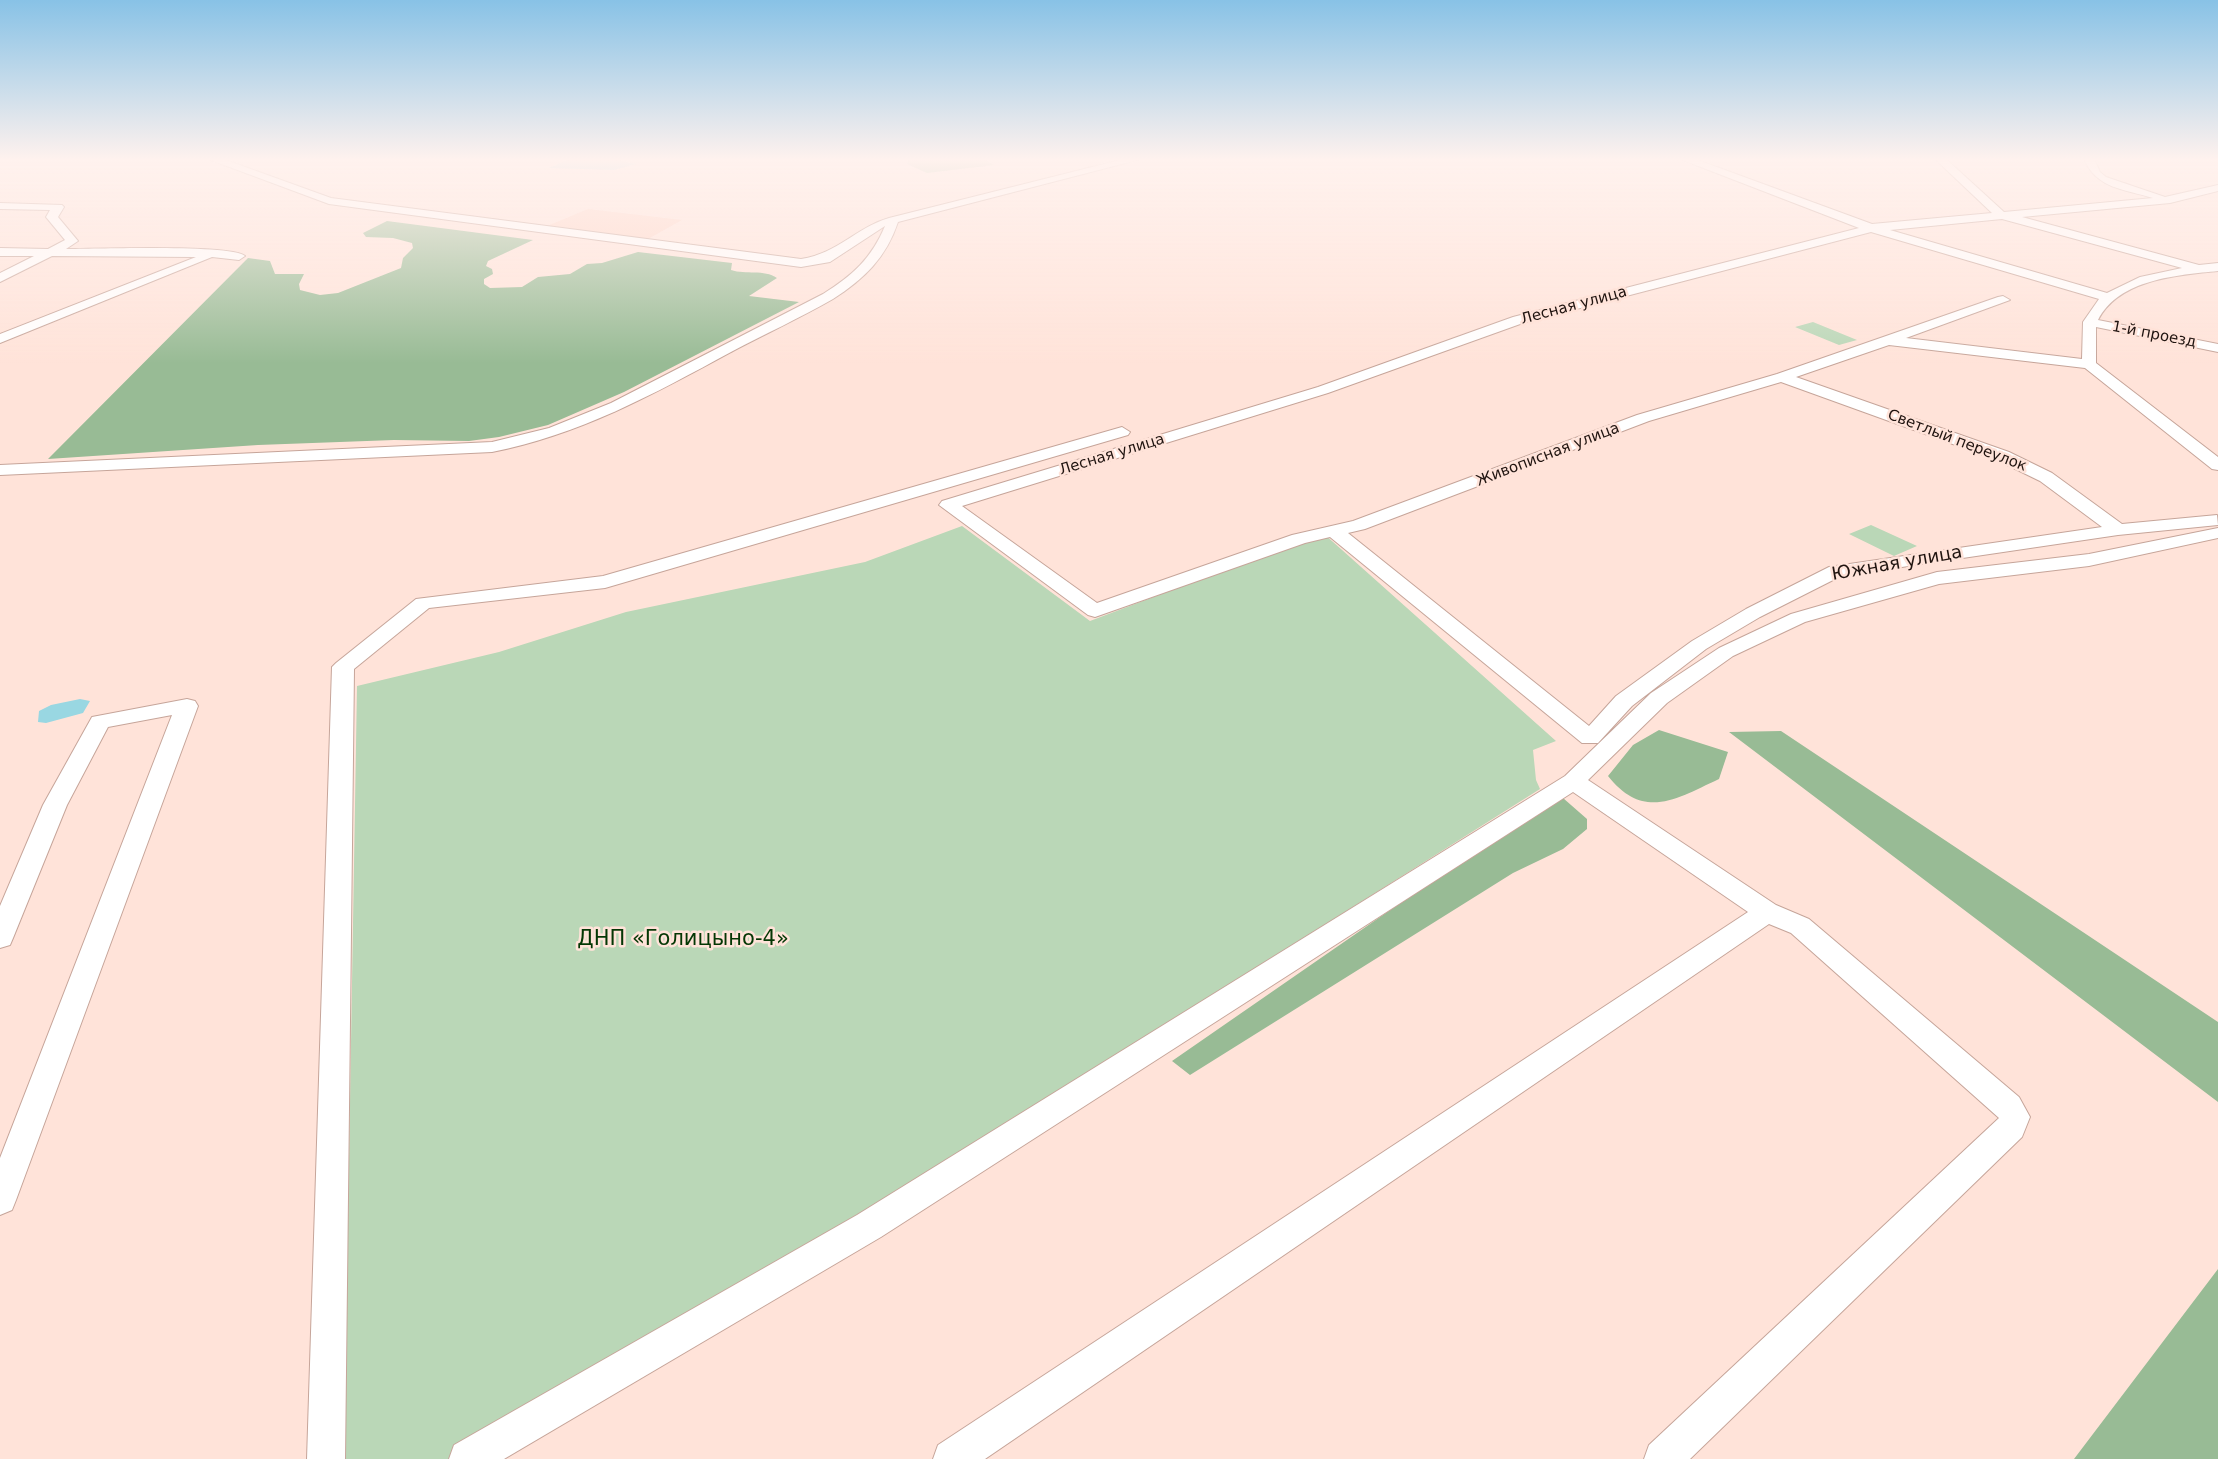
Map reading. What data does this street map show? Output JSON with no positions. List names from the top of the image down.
{
  "streets": {
    "street": [
      "Лесная улица",
      "1-й проезд",
      "Светлый переулок",
      "Живописная улица",
      "Южная улица"
    ]
  },
  "crossings": [
    ["Лесная улица", "Живописная улица"],
    ["Светлый переулок", "Живописная улица"],
    ["Светлый переулок", "Южная улица"],
    ["Живописная улица", "Южная улица"]
  ],
  "parks": ["ДНП «Голицыно-4»"]
}
